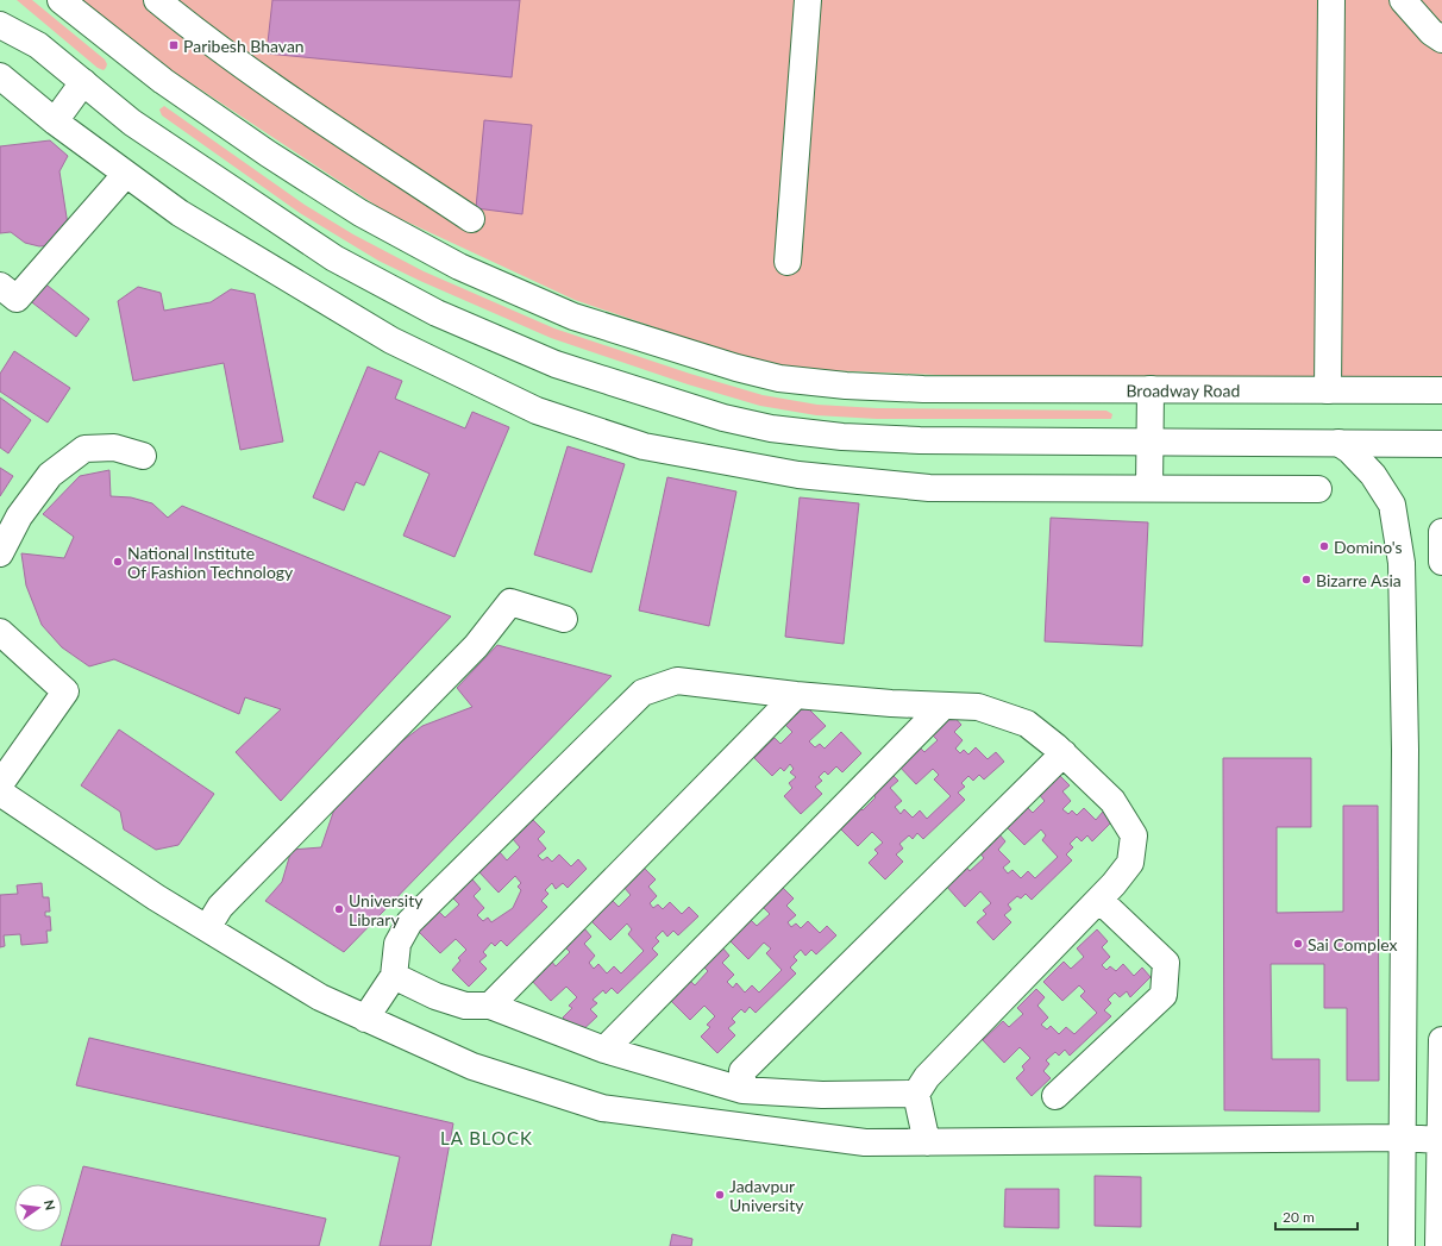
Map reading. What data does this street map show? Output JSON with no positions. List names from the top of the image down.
{
  "streets": {
    "street": ["Broadway Road"]
  },
  "districts": ["LA BLOCK"],
  "places": {
    "transit": ["Paribesh Bhavan"],
    "other": [
      "Domino's",
      "National Institute Of Fashion Technology",
      "Bizarre Asia",
      "University Library",
      "Sai Complex",
      "Jadavpur University"
    ]
  },
  "scale_bar": "20 m",
  "north": "right"
}
